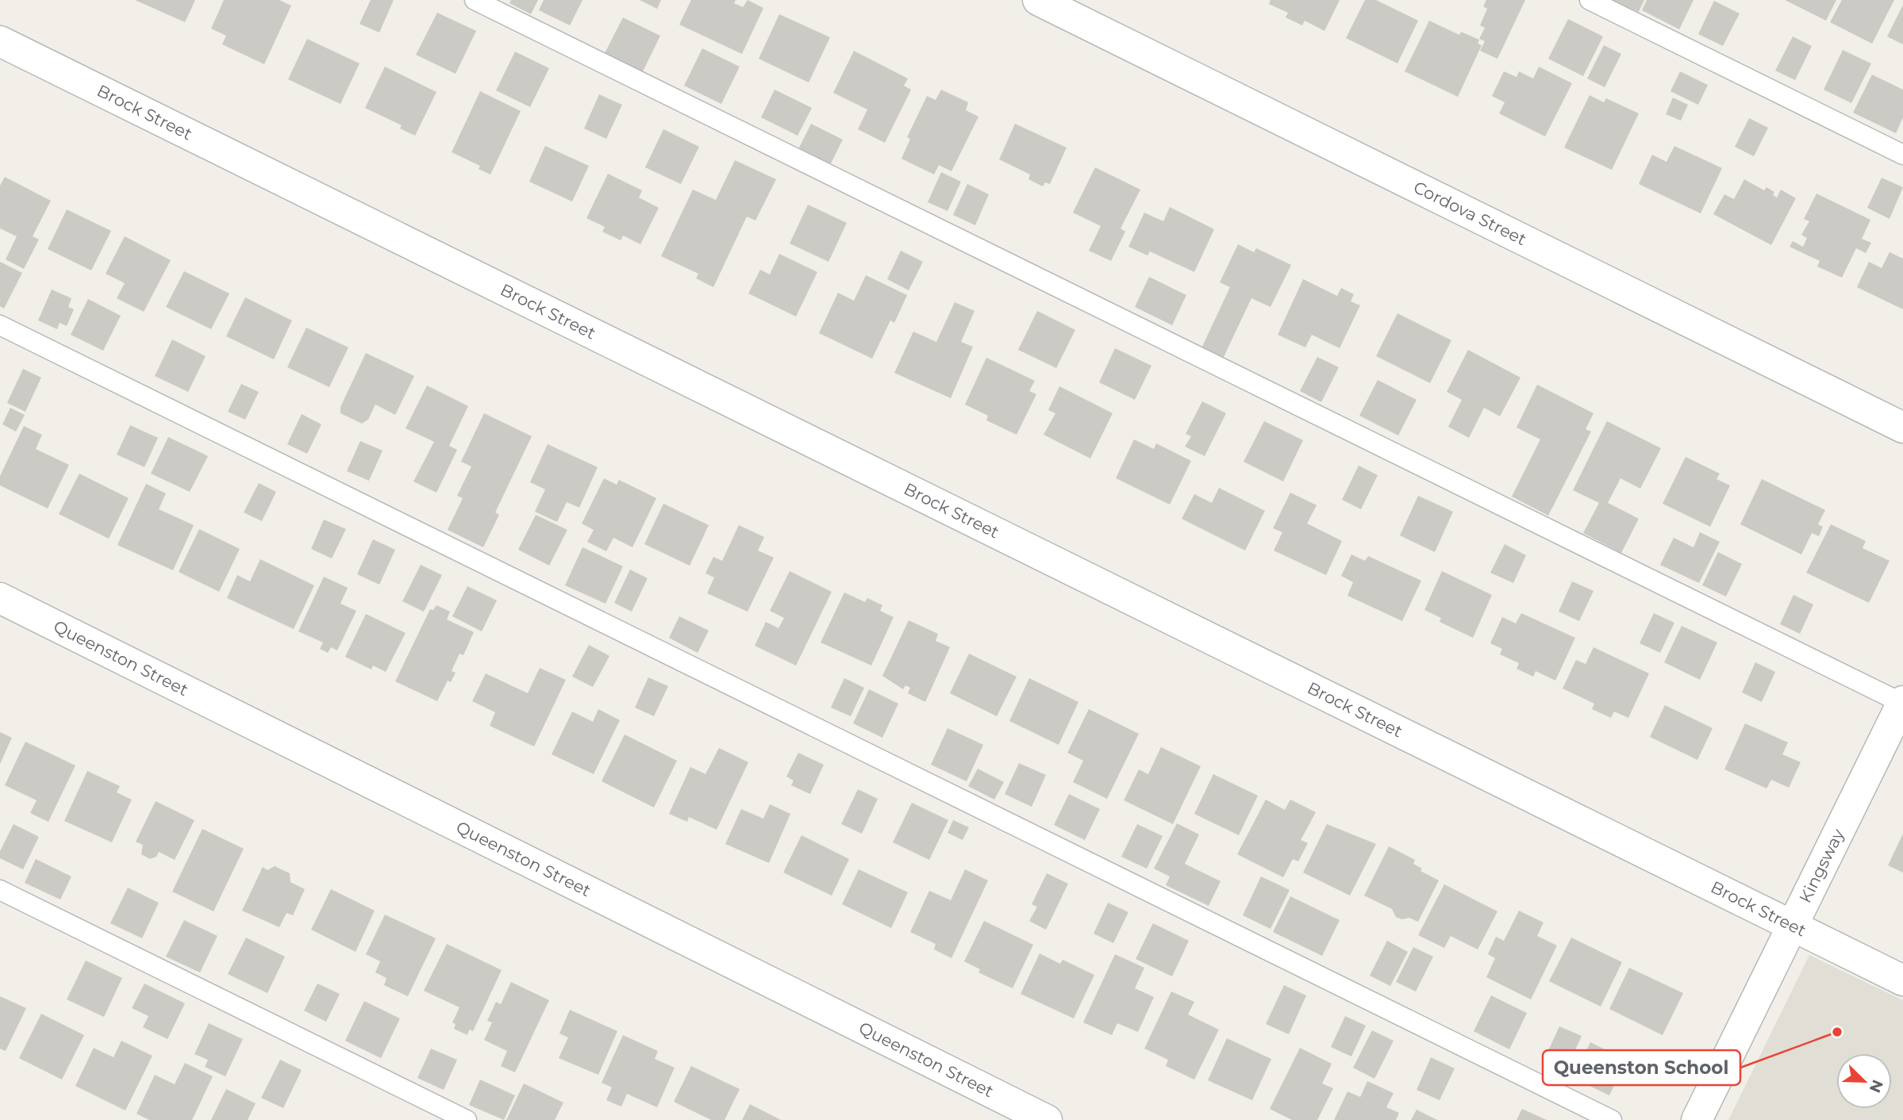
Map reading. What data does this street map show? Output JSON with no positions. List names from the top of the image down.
{
  "streets": {
    "street": [
      "Brock Street",
      "Cordova Street",
      "Queenston Street",
      "Kingsway"
    ]
  },
  "crossings": [
    ["Brock Street", "Kingsway"]
  ],
  "places": ["Queenston School"],
  "north": "bottom right"
}
